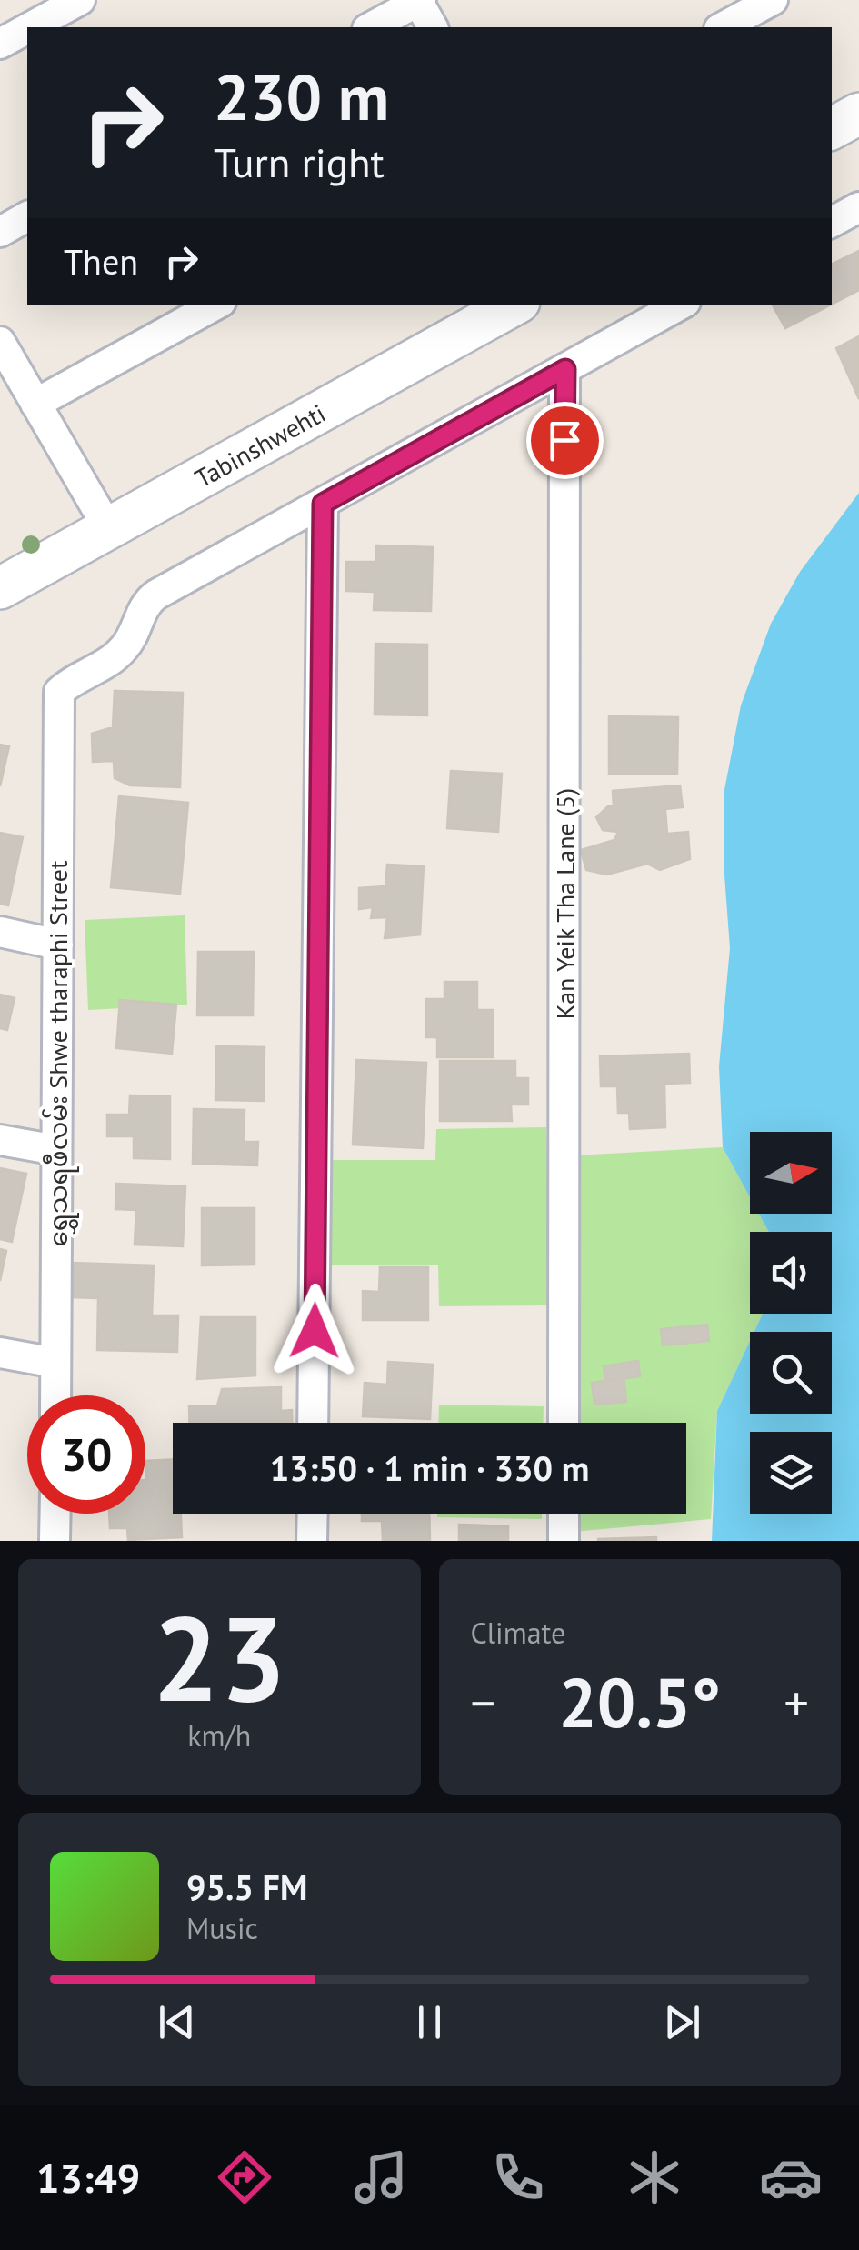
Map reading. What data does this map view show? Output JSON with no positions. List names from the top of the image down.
{
  "streets": {
    "main road": ["Tabinshwehti"],
    "street": ["Kan Yeik Tha Lane (5)", "ရွှေသရဖီလမ်း Shwe tharaphi Street"]
  },
  "north": "right",
  "page": {
    "turn": ["230 m", "Turn right"],
    "then": "Then",
    "limit": "30",
    "trip": "13:50 · 1 min · 330 m",
    "tile": [
      ["23", "km/h"],
      "Climate"
    ],
    "heat": ["−", "20.5°", "+"],
    "song": ["95.5 FM", "Music"],
    "tabs": "13:49"
  }
}
